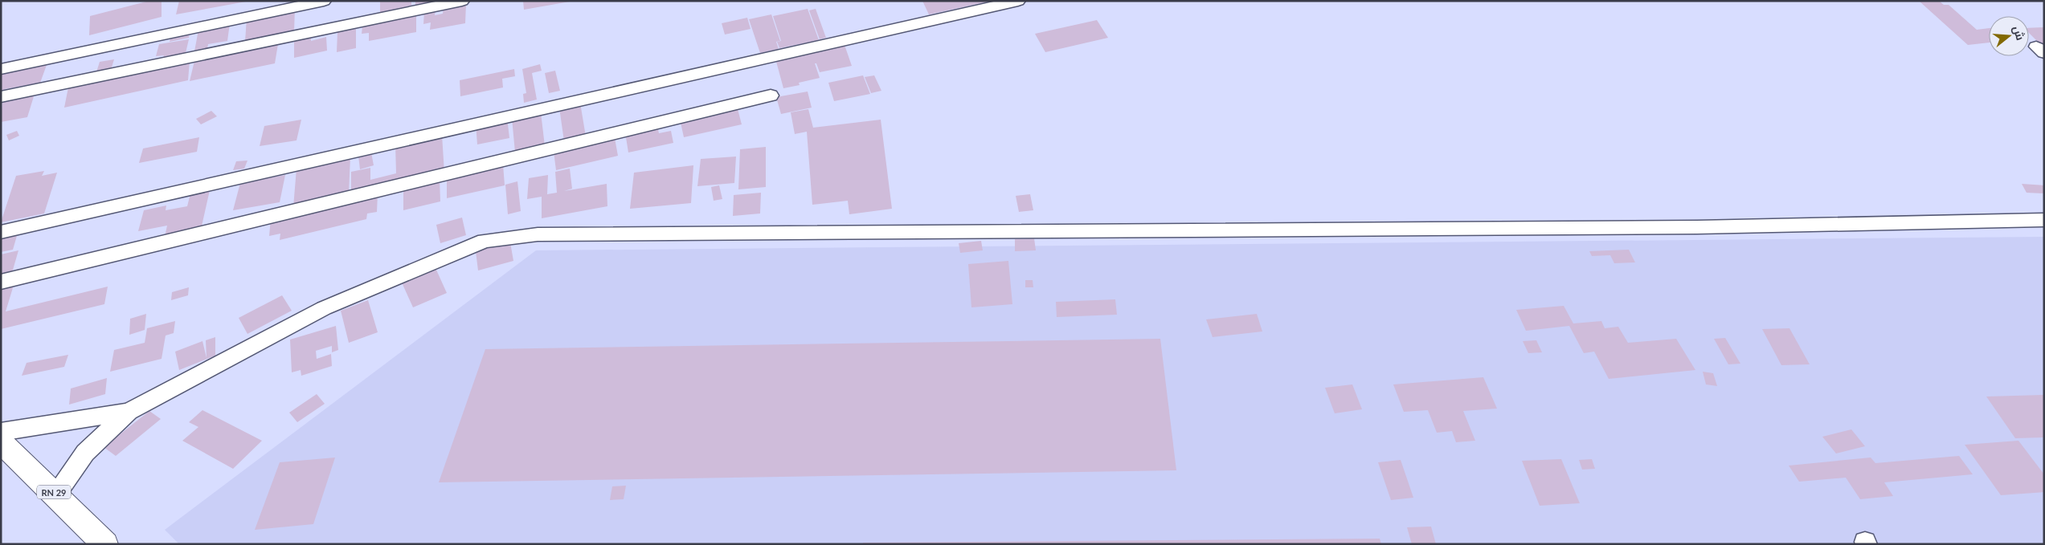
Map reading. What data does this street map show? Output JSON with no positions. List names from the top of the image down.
{
  "streets": {
    "main road": ["RN 29"]
  },
  "north": "right"
}
